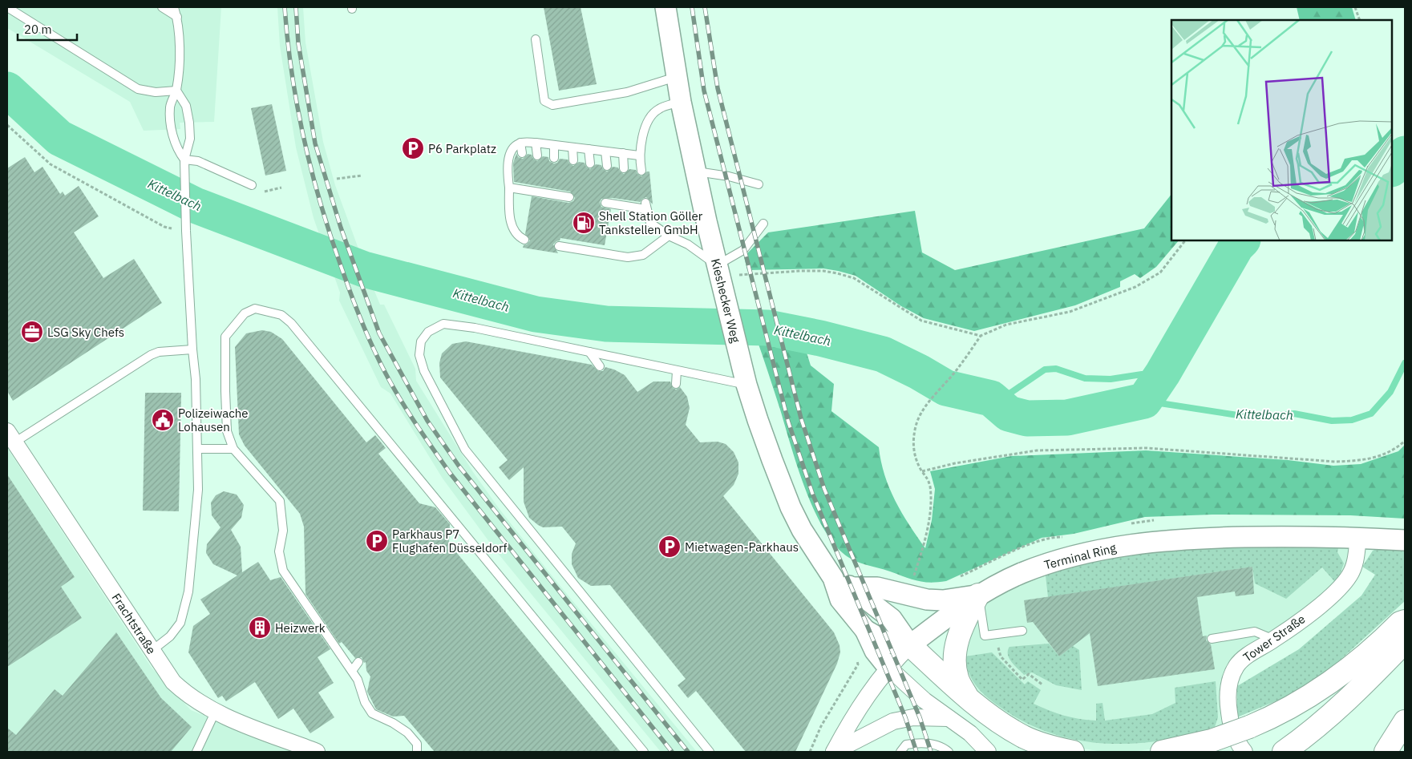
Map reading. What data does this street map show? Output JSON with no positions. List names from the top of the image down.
{
  "streets": {
    "street": [
      "Kieshecker Weg",
      "Terminal Ring",
      "Frachtstraße",
      "Tower Straße"
    ]
  },
  "crossings": [
    ["Kieshecker Weg", "Terminal Ring"],
    ["Terminal Ring", "Tower Straße"]
  ],
  "water": ["Kittelbach"],
  "places": {
    "parking": ["P6 Parkplatz", "Parkhaus P7 Flughafen Düsseldorf", "Mietwagen-Parkhaus"],
    "fuel station": ["Shell Station Göller Tankstellen GmbH"],
    "office": ["LSG Sky Chefs"],
    "public building": ["Polizeiwache Lohausen"],
    "building": ["Heizwerk"]
  },
  "scale_bar": "20 m"
}
